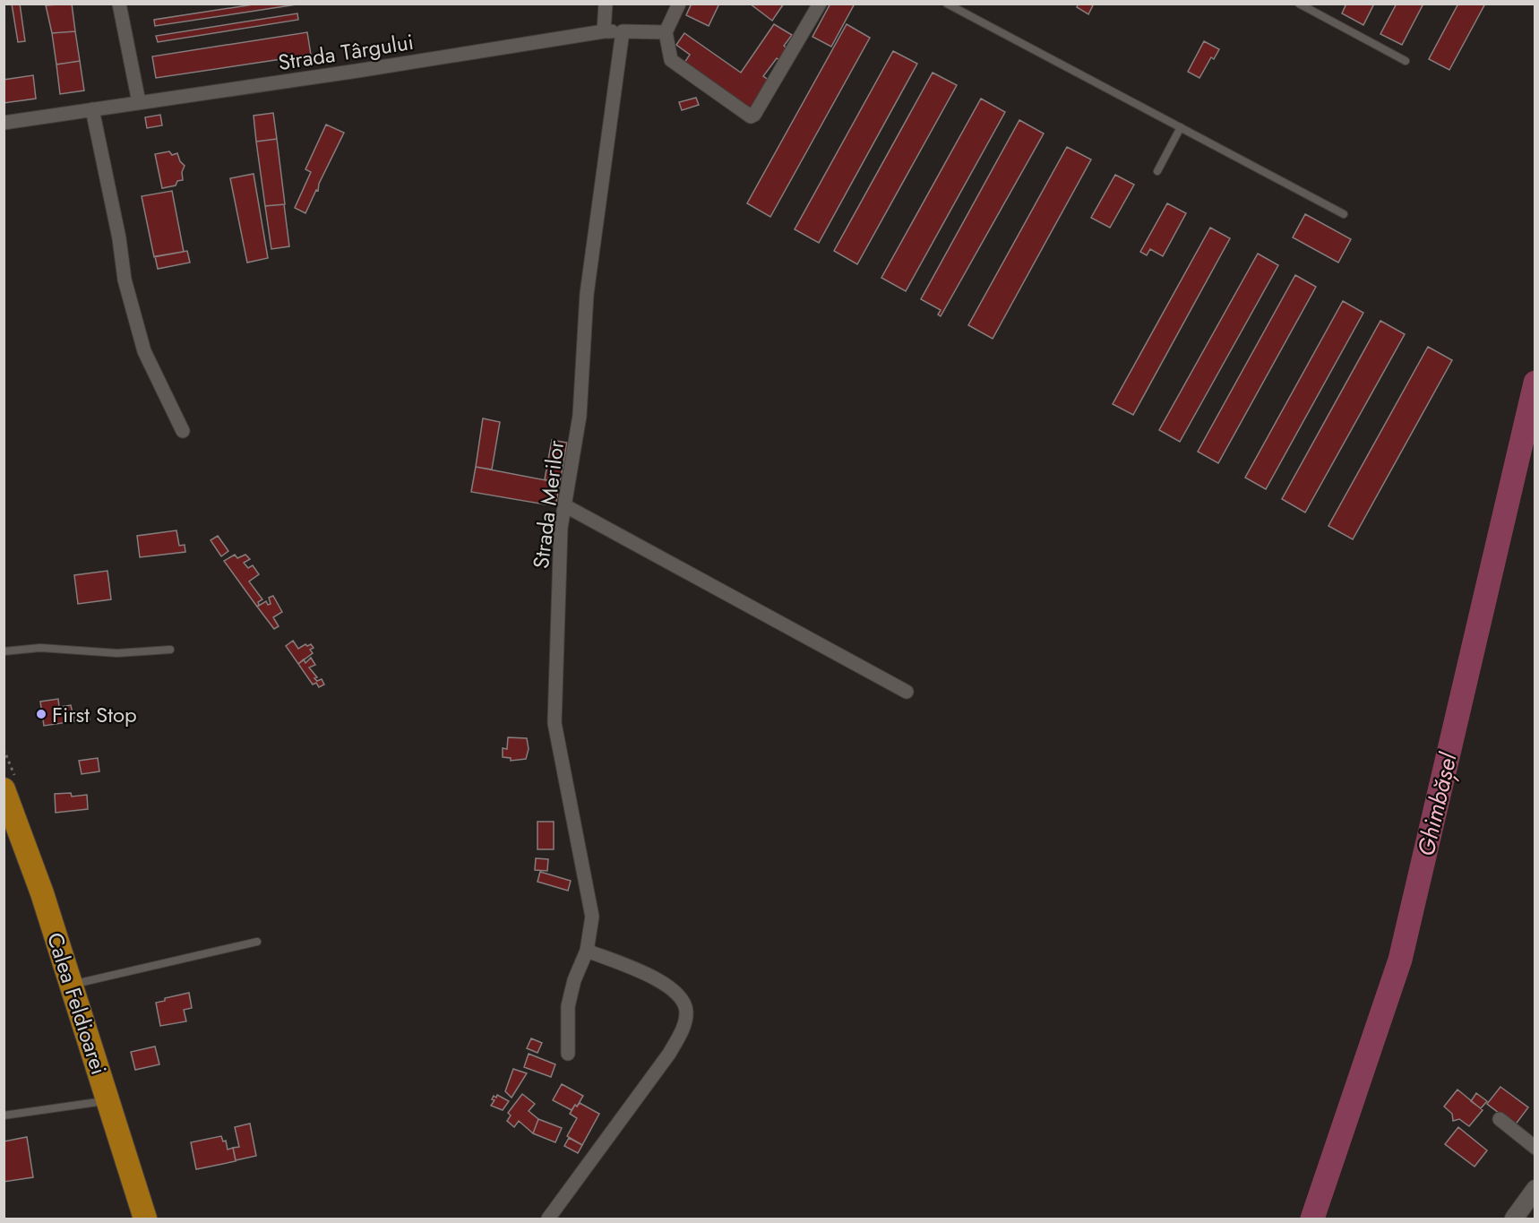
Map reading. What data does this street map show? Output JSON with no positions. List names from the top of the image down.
{
  "streets": {
    "highway": ["Calea Feldioarei"],
    "street": ["Strada Târgului", "Strada Merilor"]
  },
  "crossings": [
    ["Strada Târgului", "Strada Merilor"]
  ],
  "water": ["Ghimbășel"],
  "places": ["First Stop"]
}
